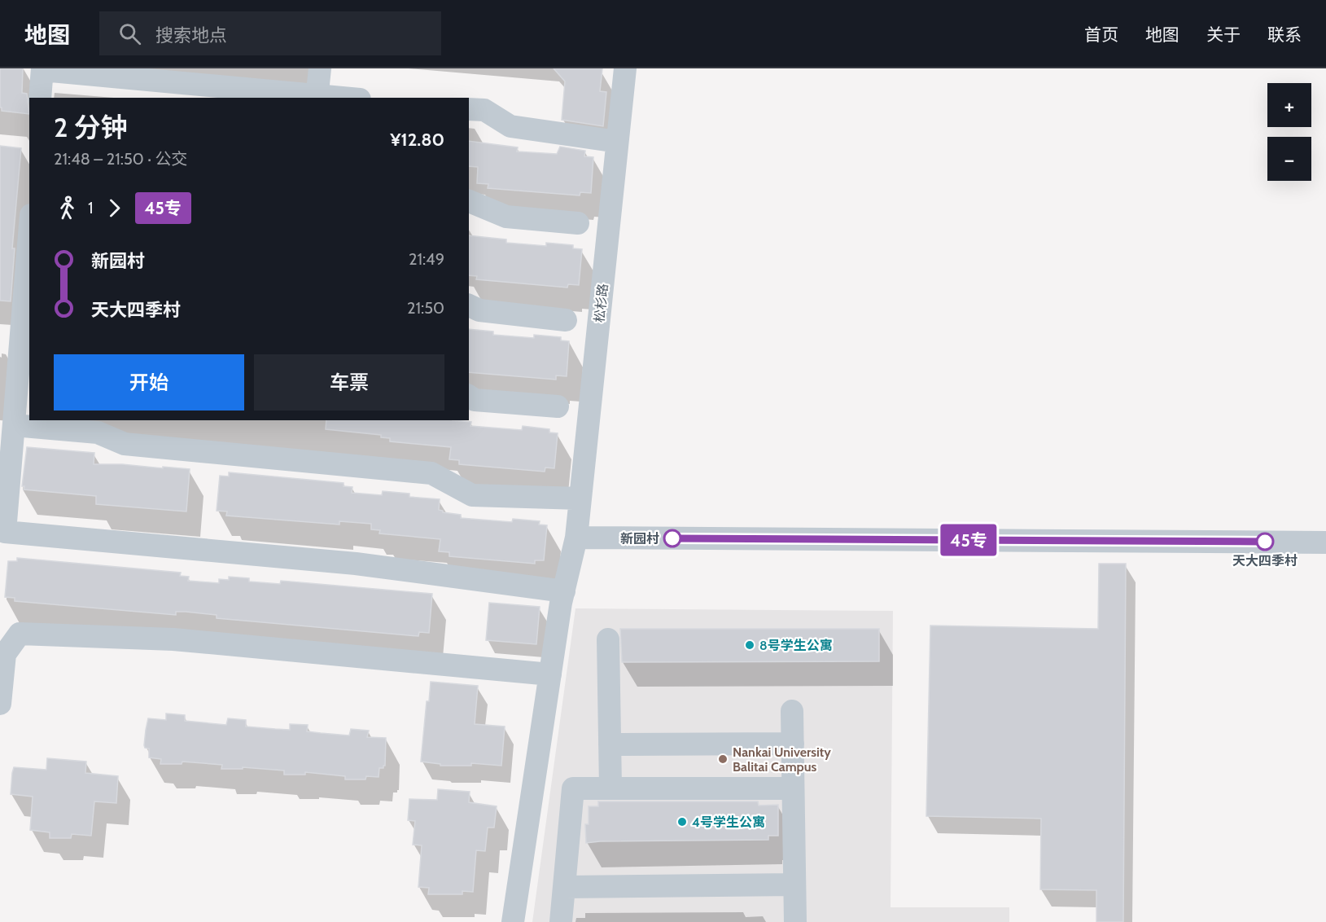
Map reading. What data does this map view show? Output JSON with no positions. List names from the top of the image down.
{
  "streets": {
    "street": ["松杉路"]
  },
  "places": [
    "新园村",
    "天大四季村",
    "8号学生公寓",
    "Nankai University Balitai Campus",
    "4号学生公寓"
  ],
  "lines": ["bus line 45专"],
  "page": {
    "header": "地图",
    "search": "搜索地点",
    "nav": [
      "首页",
      "地图",
      "关于",
      "联系"
    ],
    "on_map": "45专",
    "map_buttons": ["+", "−"],
    "heading": ["2 分钟", "21:48 – 21:50 · 公交", "¥12.80"],
    "legs": ["1", "45专"],
    "list": [
      {
        "name": "新园村",
        "value": "21:49"
      },
      {
        "name": "天大四季村",
        "value": "21:50"
      }
    ],
    "buttons": ["开始", "车票"]
  }
}
